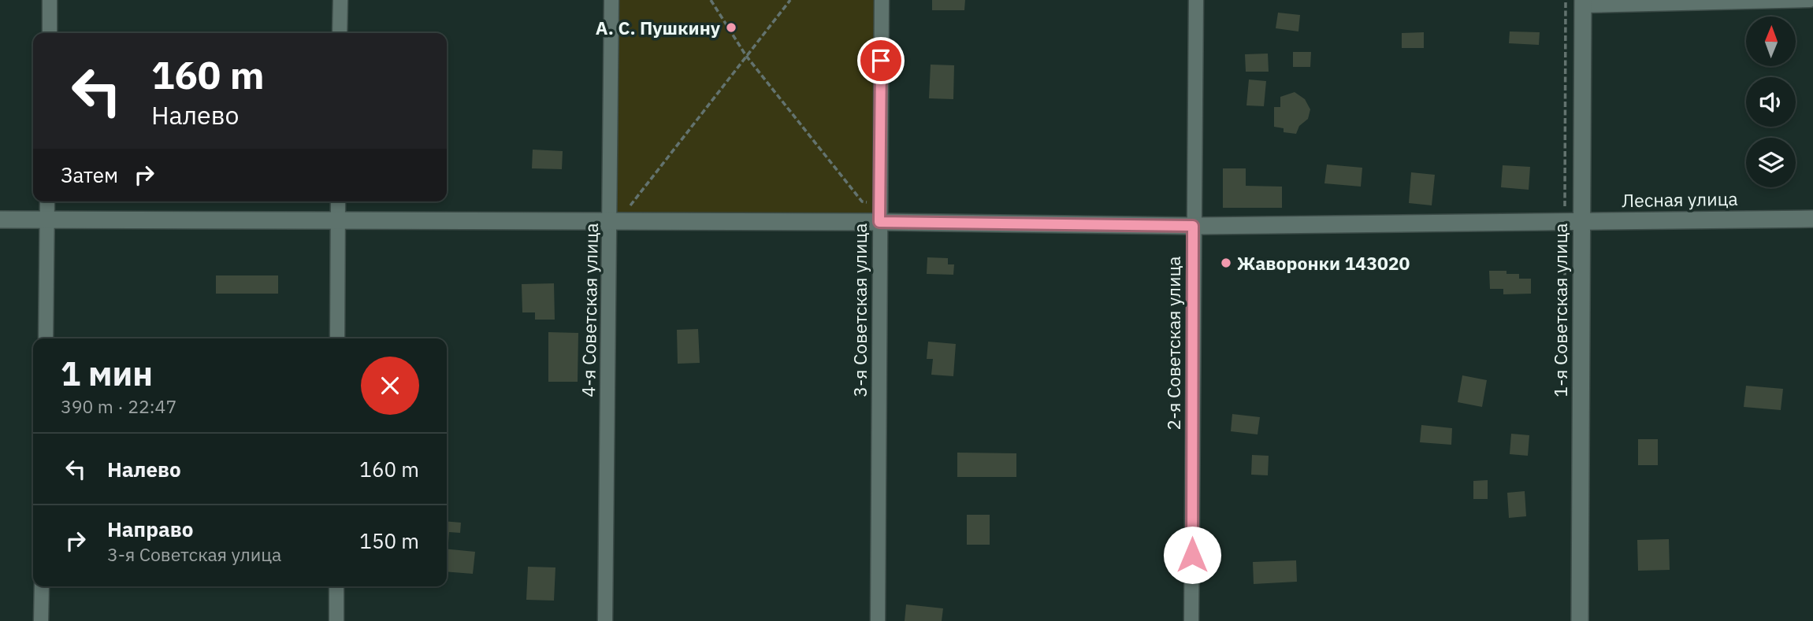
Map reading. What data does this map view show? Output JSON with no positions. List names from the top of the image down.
{
  "streets": {
    "street": [
      "Лесная улица",
      "4-я Советская улица",
      "3-я Советская улица",
      "1-я Советская улица",
      "2-я Советская улица"
    ]
  },
  "crossings": [
    ["Лесная улица", "4-я Советская улица"],
    ["Лесная улица", "3-я Советская улица"],
    ["Лесная улица", "1-я Советская улица"],
    ["Лесная улица", "2-я Советская улица"]
  ],
  "places": ["А. С. Пушкину", "Жаворонки 143020"],
  "north": "top",
  "page": {
    "turn": ["160 m", "Налево"],
    "then": "Затем",
    "heading": ["1 мин", "390 m · 22:47"],
    "list": [
      {
        "name": "Налево",
        "value": "160 m"
      },
      {
        "name": "Направо",
        "note": "3-я Советская улица",
        "value": "150 m"
      }
    ]
  }
}
